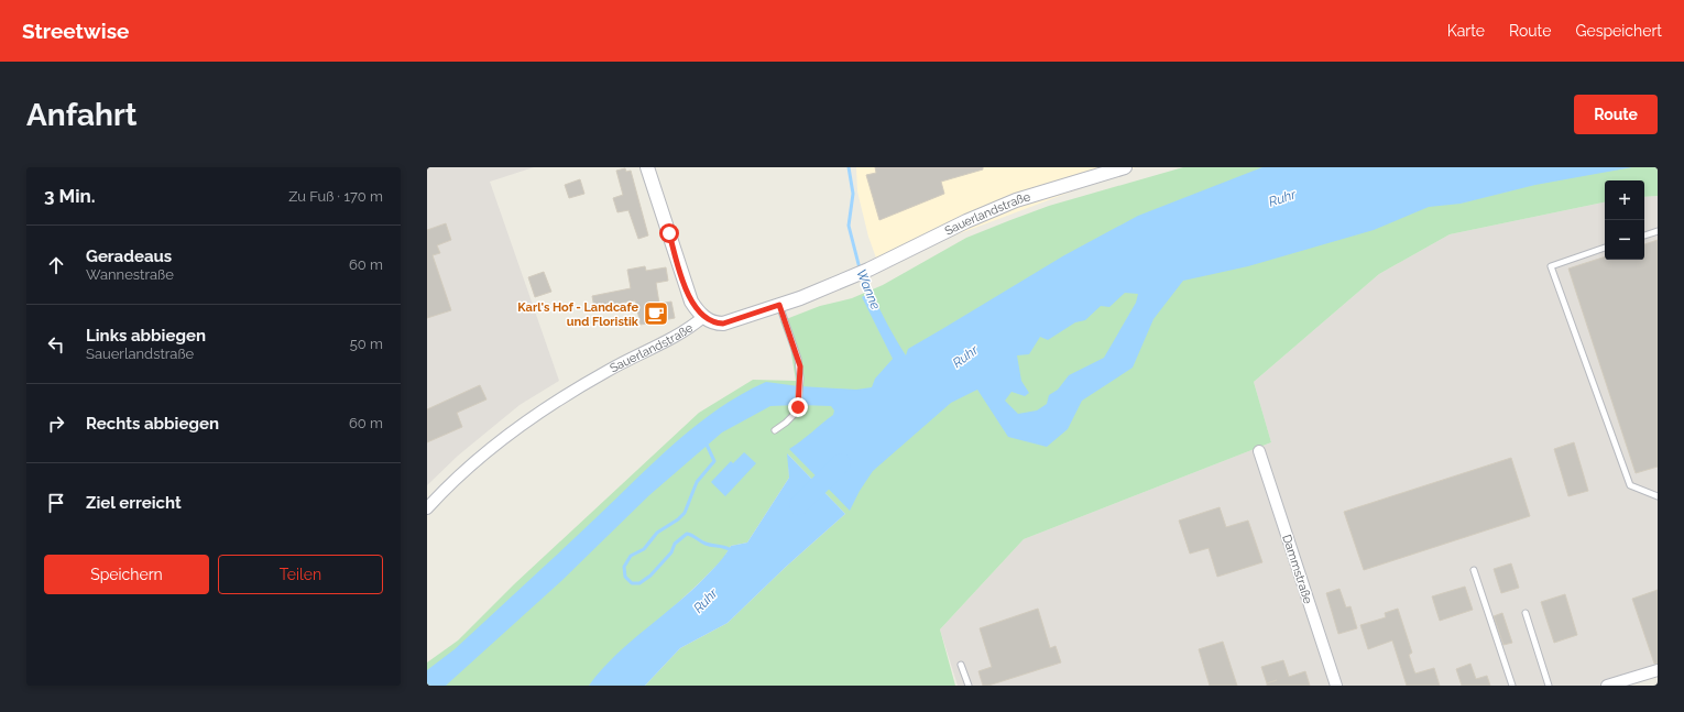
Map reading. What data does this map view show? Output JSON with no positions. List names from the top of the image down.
{
  "streets": {
    "street": ["Sauerlandstraße", "Dammstraße"]
  },
  "water": ["Ruhr", "Wanne"],
  "places": {
    "cafe": ["Karl's Hof - Landcafe und Floristik"]
  },
  "page": {
    "header": "Streetwise",
    "nav": ["Karte", "Route", "Gespeichert"],
    "buttons": [
      "Route",
      ["Speichern", "Teilen"]
    ],
    "title": "Anfahrt",
    "heading": ["3 Min.", "Zu Fuß · 170 m"],
    "map_buttons": ["+", "−"],
    "list": [
      ["Geradeaus", "Wannestraße", "60 m"],
      ["Links abbiegen", "Sauerlandstraße", "50 m"],
      ["Rechts abbiegen", "60 m"],
      "Ziel erreicht"
    ]
  }
}
